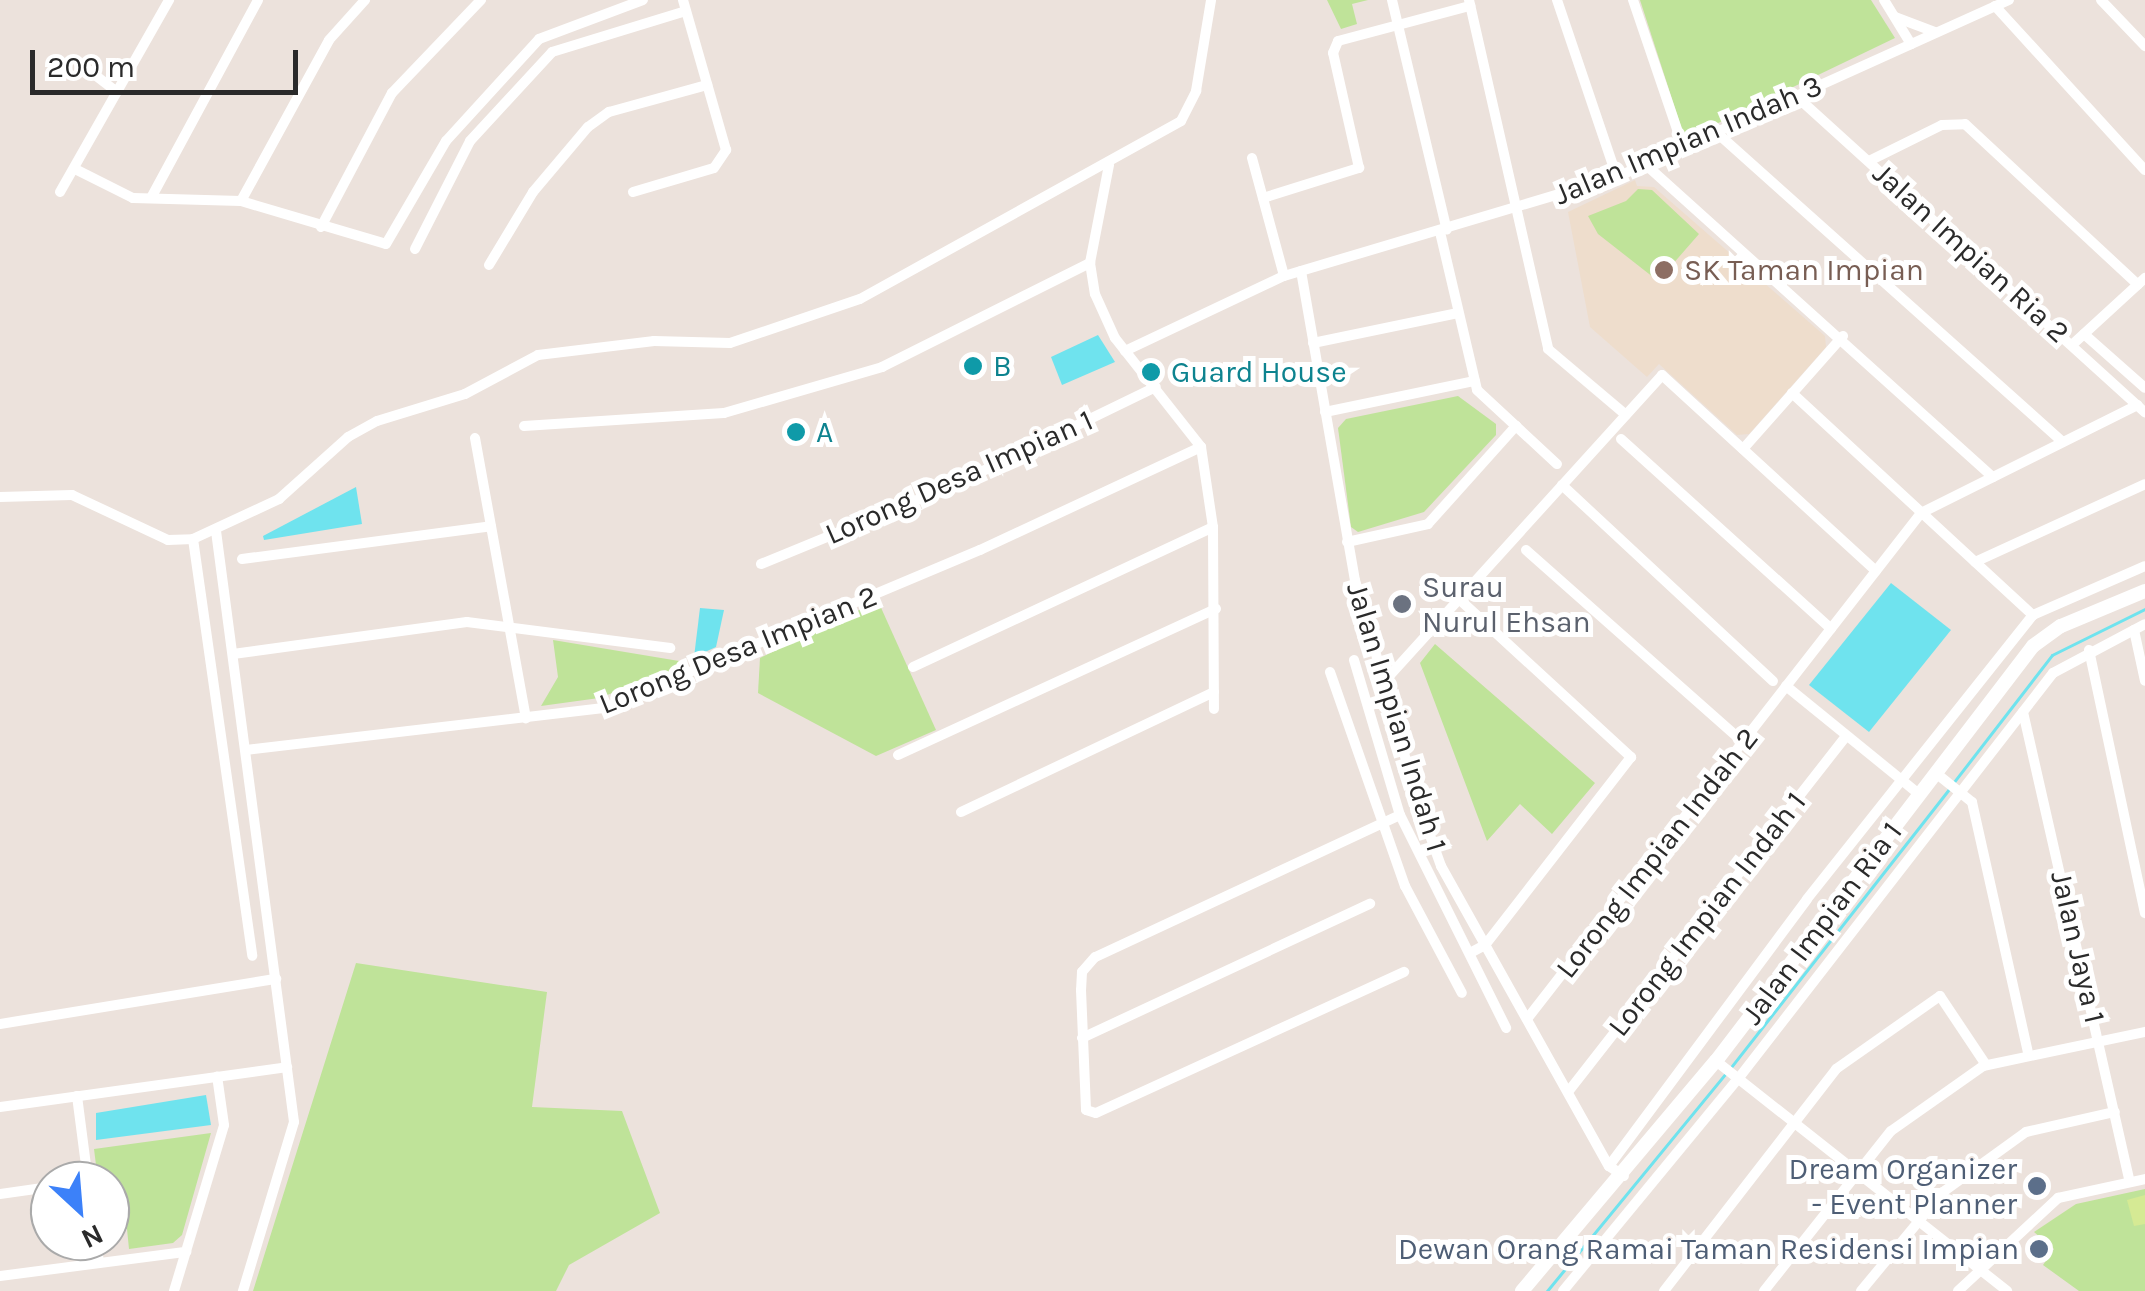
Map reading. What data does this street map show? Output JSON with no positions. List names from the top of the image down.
{
  "streets": {
    "street": [
      "Jalan Impian Indah 3",
      "Jalan Impian Ria 2",
      "Lorong Desa Impian 1",
      "Lorong Desa Impian 2",
      "Jalan Impian Indah 1",
      "Lorong Impian Indah 2",
      "Lorong Impian Indah 1",
      "Jalan Impian Ria 1",
      "Jalan Jaya 1"
    ]
  },
  "crossings": [
    ["Jalan Impian Indah 3", "Jalan Impian Ria 2"],
    ["Jalan Impian Indah 3", "Jalan Impian Indah 1"],
    ["Jalan Impian Indah 1", "Lorong Impian Indah 2"],
    ["Jalan Impian Indah 1", "Lorong Impian Indah 1"],
    ["Jalan Impian Indah 1", "Jalan Impian Ria 1"]
  ],
  "places": [
    "SK Taman Impian",
    "B",
    "Guard House",
    "A",
    "Surau Nurul Ehsan",
    "Dream Organizer - Event Planner",
    "Dewan Orang Ramai Taman Residensi Impian"
  ],
  "scale_bar": "200 m",
  "north": "bottom right"
}
